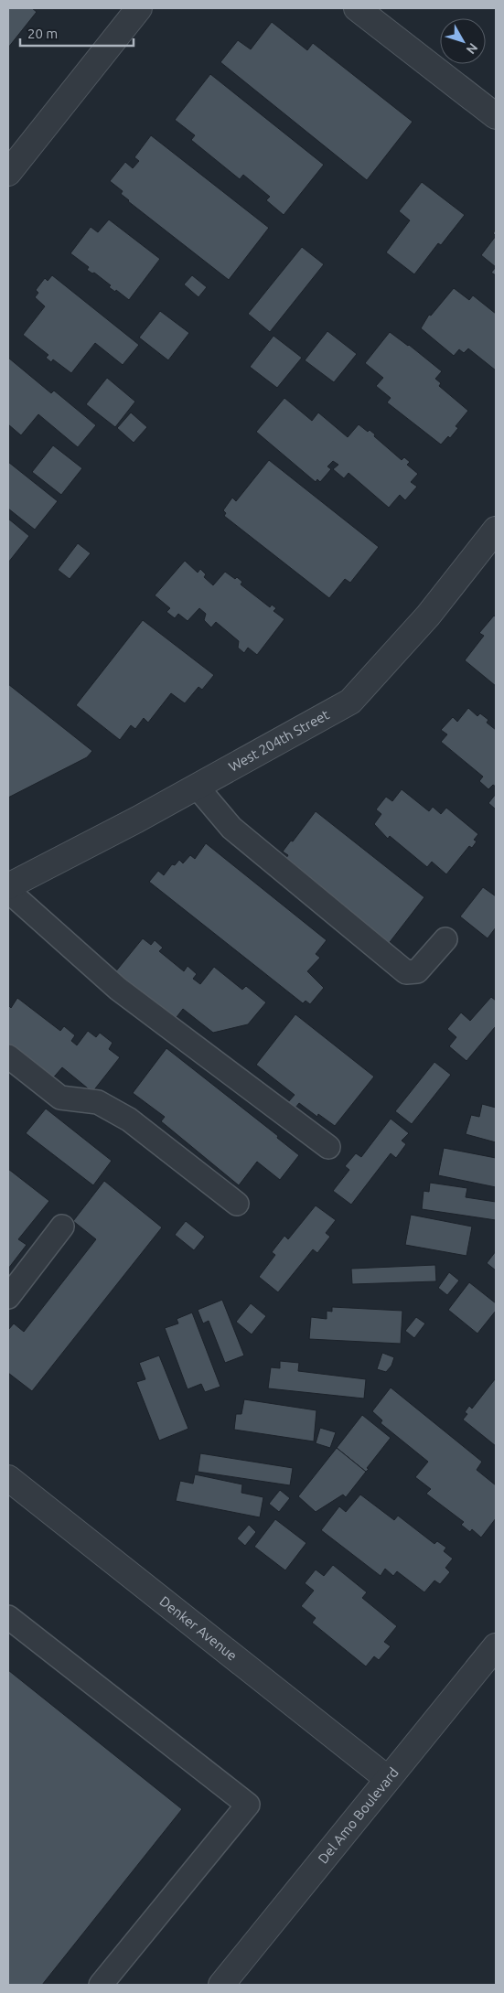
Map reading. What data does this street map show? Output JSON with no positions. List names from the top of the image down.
{
  "streets": {
    "street": ["West 204th Street", "Denker Avenue", "Del Amo Boulevard"]
  },
  "crossings": [
    ["Denker Avenue", "Del Amo Boulevard"]
  ],
  "scale_bar": "20 m",
  "north": "bottom right"
}
